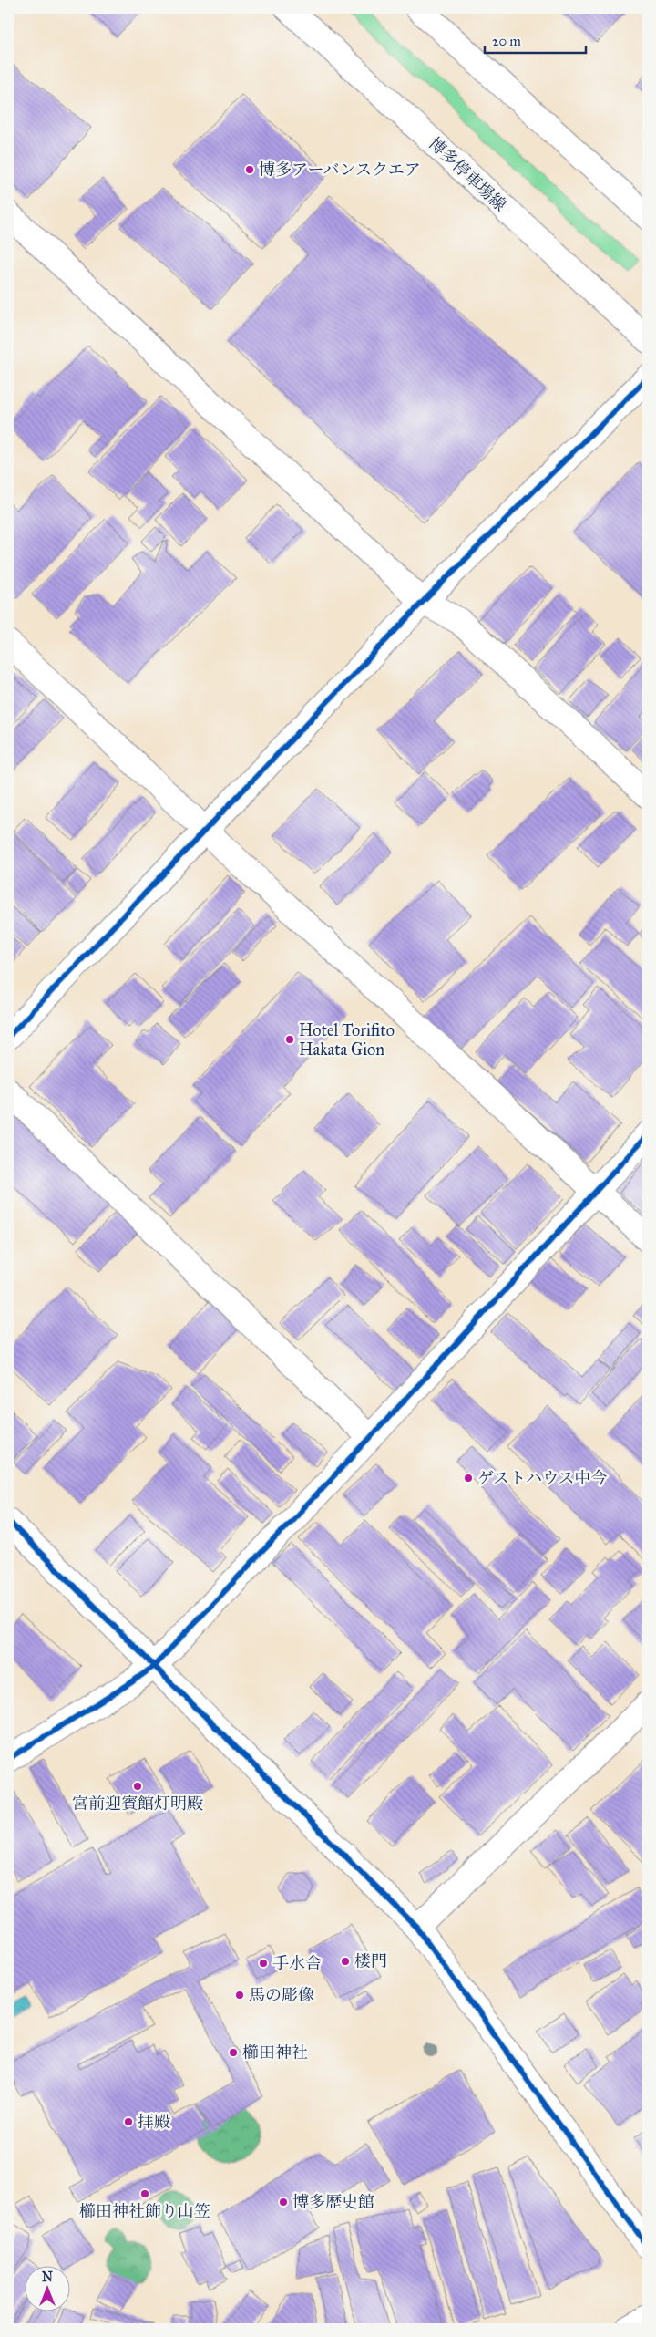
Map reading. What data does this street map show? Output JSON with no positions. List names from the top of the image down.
{
  "streets": {
    "main road": ["博多停車場線"]
  },
  "places": [
    "博多アーバンスクエア",
    "Hotel Torifito Hakata Gion",
    "ゲストハウス中今",
    "宮前迎賓館灯明殿",
    "楼門",
    "手水舎",
    "馬の彫像",
    "櫛田神社",
    "拝殿",
    "櫛田神社飾り山笠",
    "博多歴史館"
  ],
  "scale_bar": "20 m",
  "north": "top"
}
